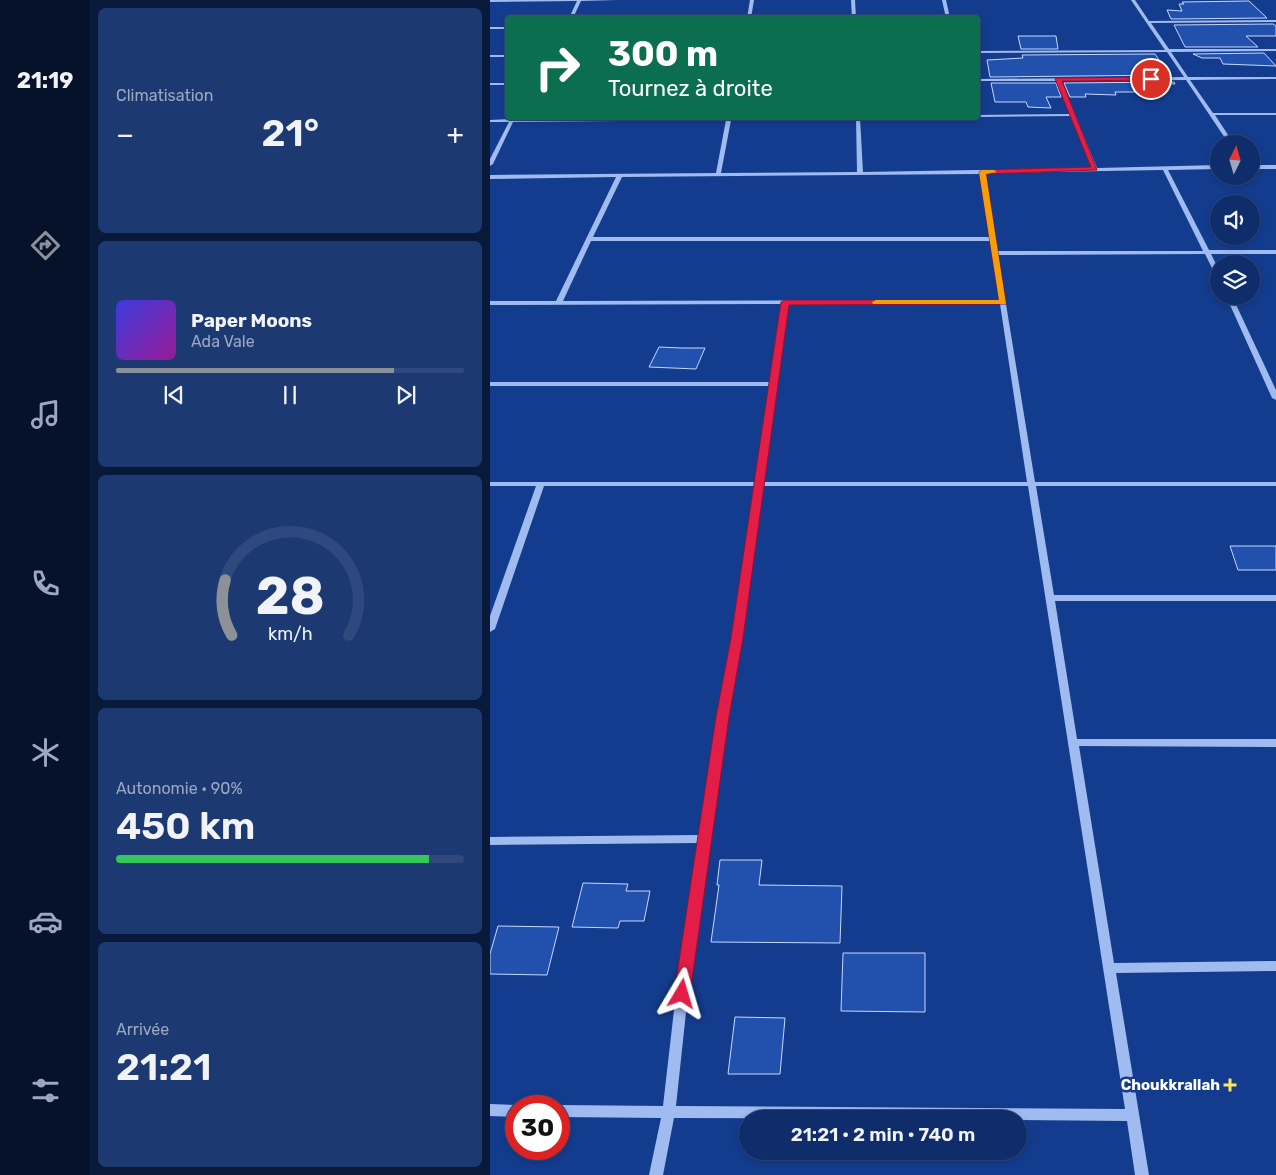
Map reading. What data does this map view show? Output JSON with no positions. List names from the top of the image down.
{
  "places": {
    "health": ["Choukkrallah"]
  },
  "north": "top",
  "page": {
    "tabs": "21:19",
    "tile": [
      "Climatisation",
      ["Autonomie · 90%", "450 km"],
      ["Arrivée", "21:21"]
    ],
    "turn": ["300 m", "Tournez à droite"],
    "heat": ["−", "21°", "+"],
    "song": ["Paper Moons", "Ada Vale"],
    "limit": "30",
    "trip": "21:21 · 2 min · 740 m",
    "gauge": ["28", "km/h"]
  }
}
